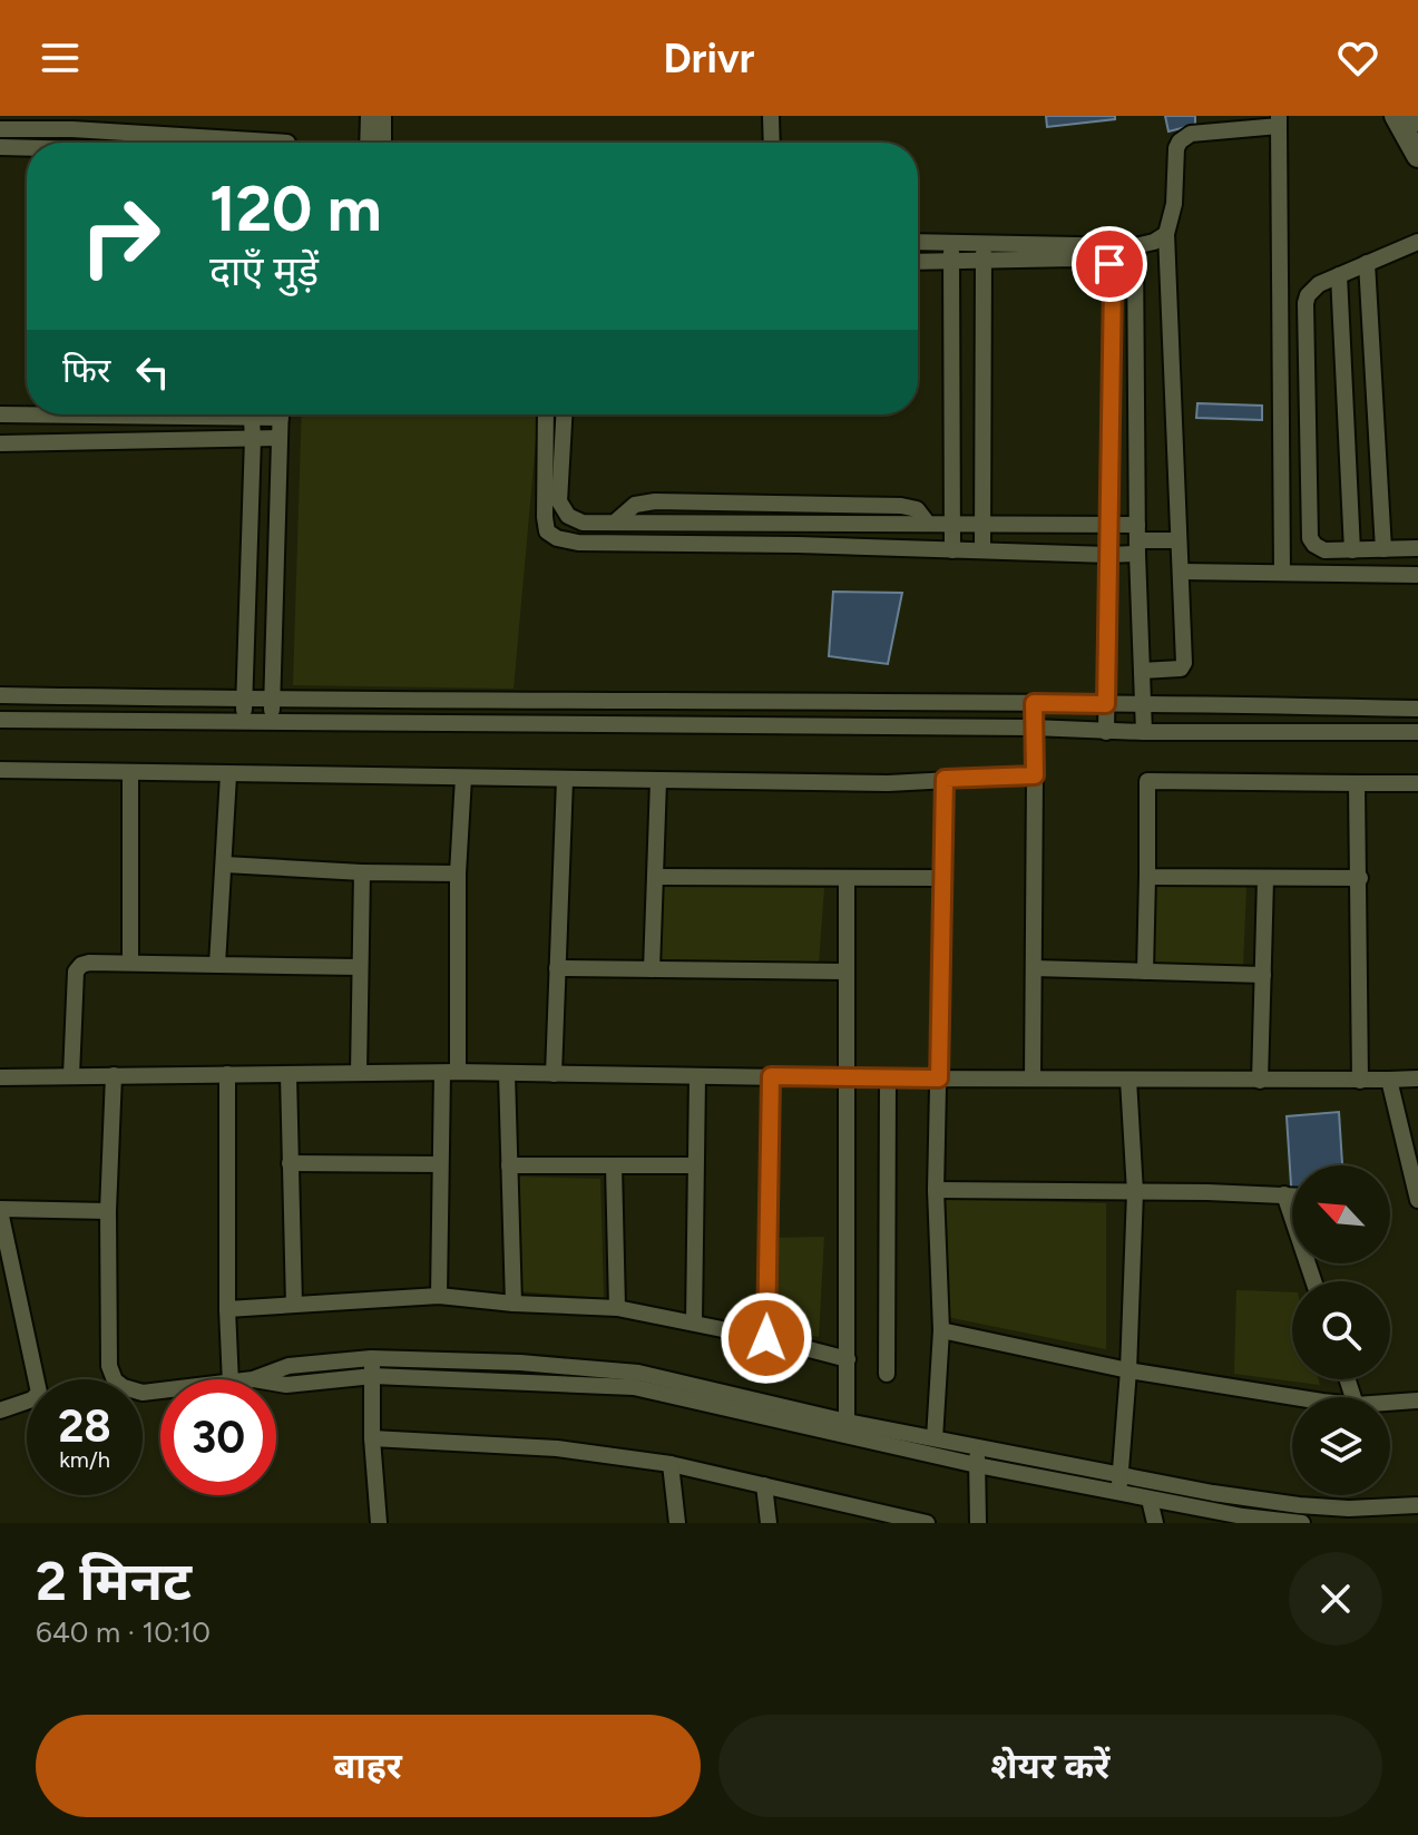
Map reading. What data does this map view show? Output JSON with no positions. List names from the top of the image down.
{
  "north": "top left",
  "page": {
    "header": "Drivr",
    "turn": ["120 m", "दाएँ मुड़ें"],
    "then": "फिर",
    "speed": "28 km/h",
    "limit": "30",
    "heading": ["2 मिनट", "640 m · 10:10"],
    "buttons": ["बाहर", "शेयर करें"]
  }
}
